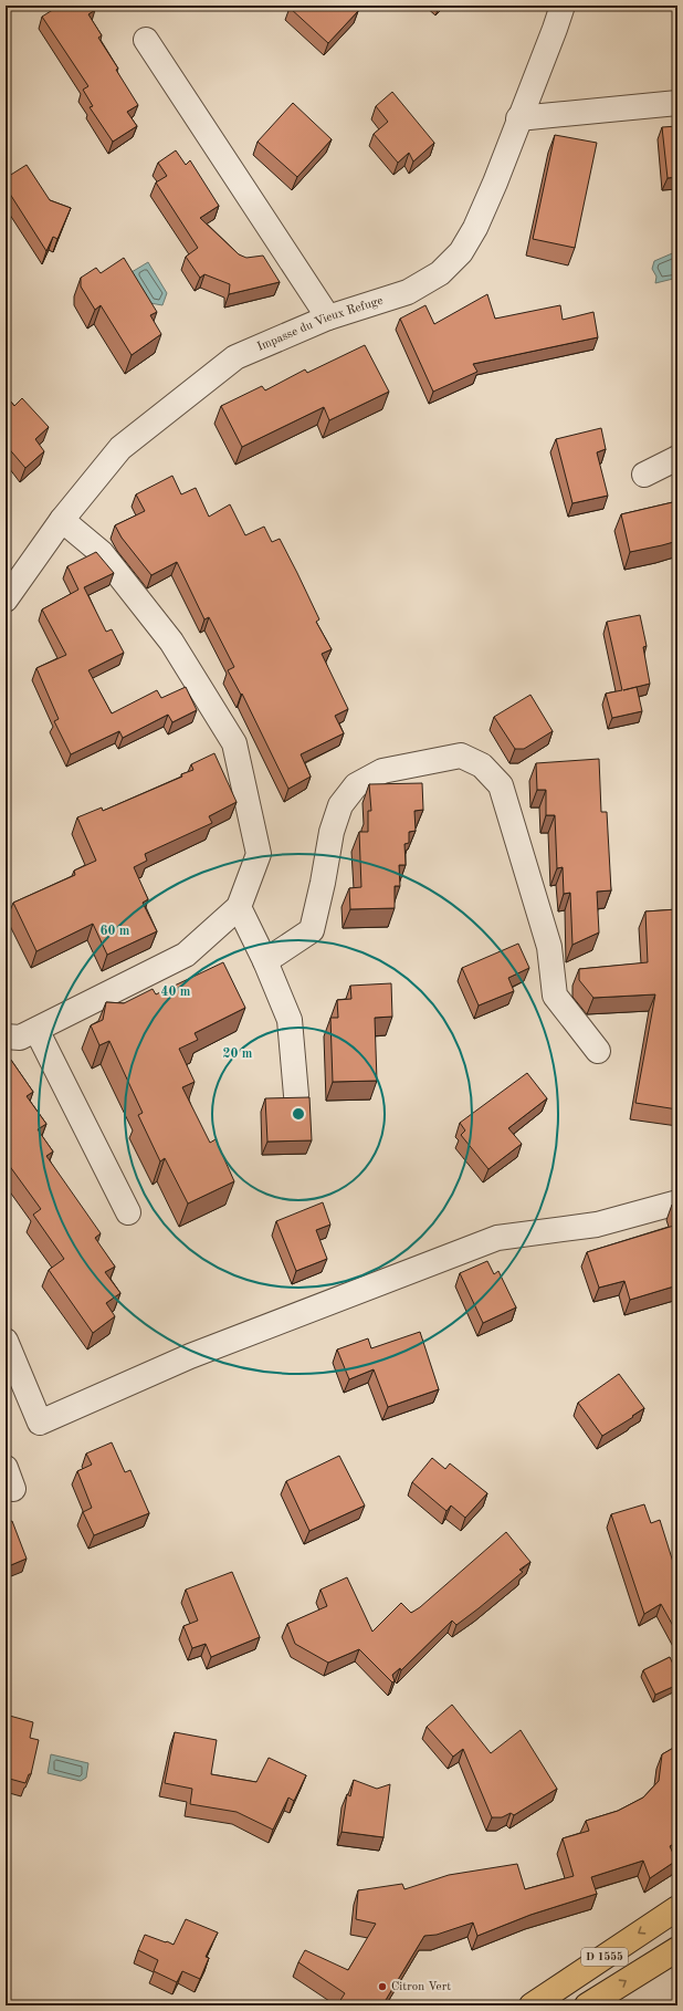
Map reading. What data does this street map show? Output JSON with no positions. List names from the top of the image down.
{
  "streets": {
    "main road": ["D 1555"],
    "street": ["Impasse du Vieux Refuge"]
  },
  "places": ["Citron Vert"],
  "rings": ["60 m", "40 m", "20 m"]
}
